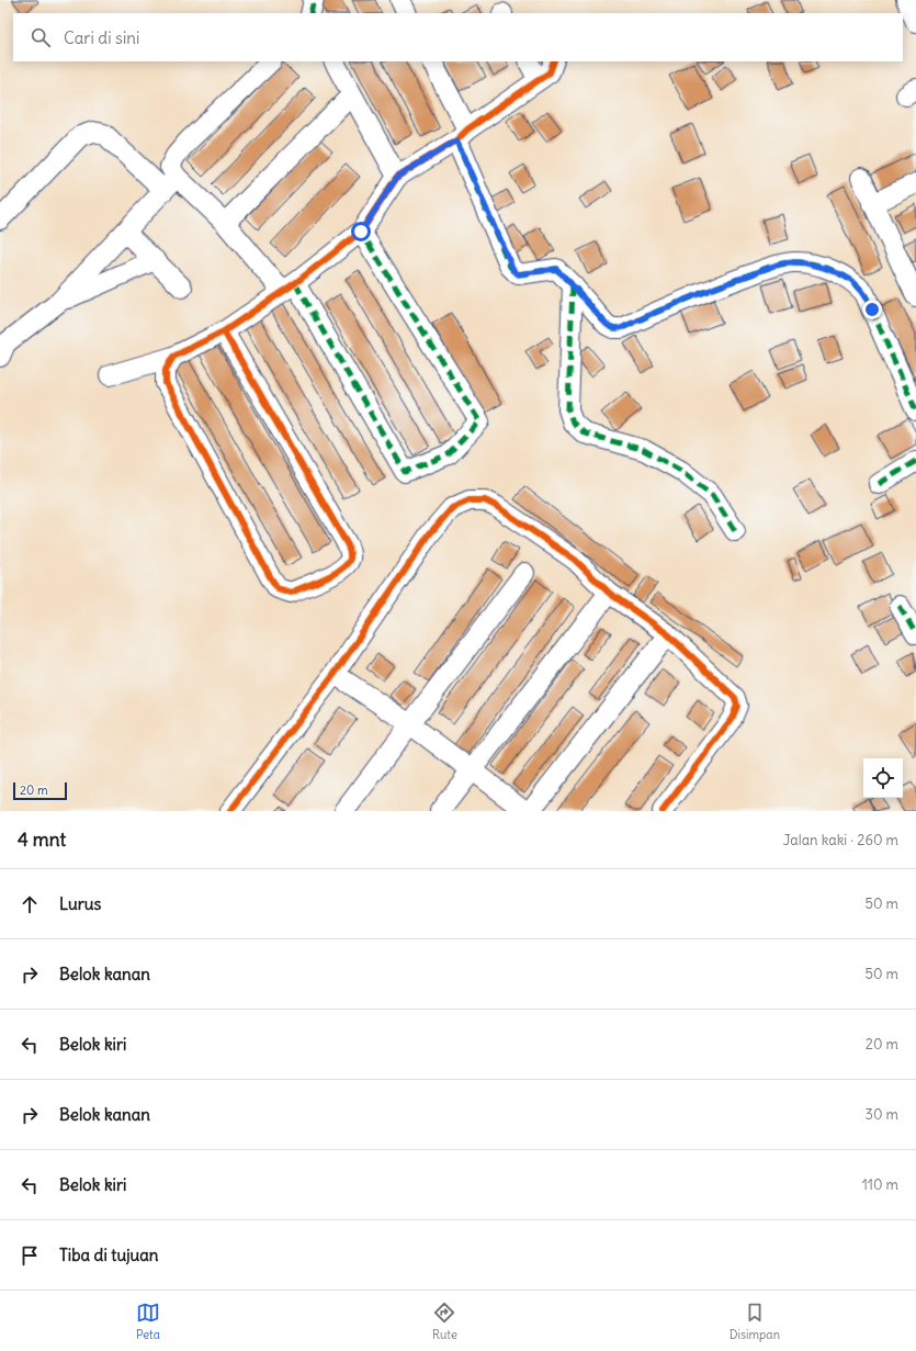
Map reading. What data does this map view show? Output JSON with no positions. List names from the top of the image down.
{
  "scale_bar": "20 m",
  "page": {
    "search": "Cari di sini",
    "scale": "20 m",
    "heading": ["4 mnt", "Jalan kaki · 260 m"],
    "list": [
      ["Lurus", "50 m"],
      ["Belok kanan", "50 m"],
      ["Belok kiri", "20 m"],
      ["Belok kanan", "30 m"],
      ["Belok kiri", "110 m"],
      "Tiba di tujuan"
    ],
    "nav": ["Peta", "Rute", "Disimpan"]
  }
}
